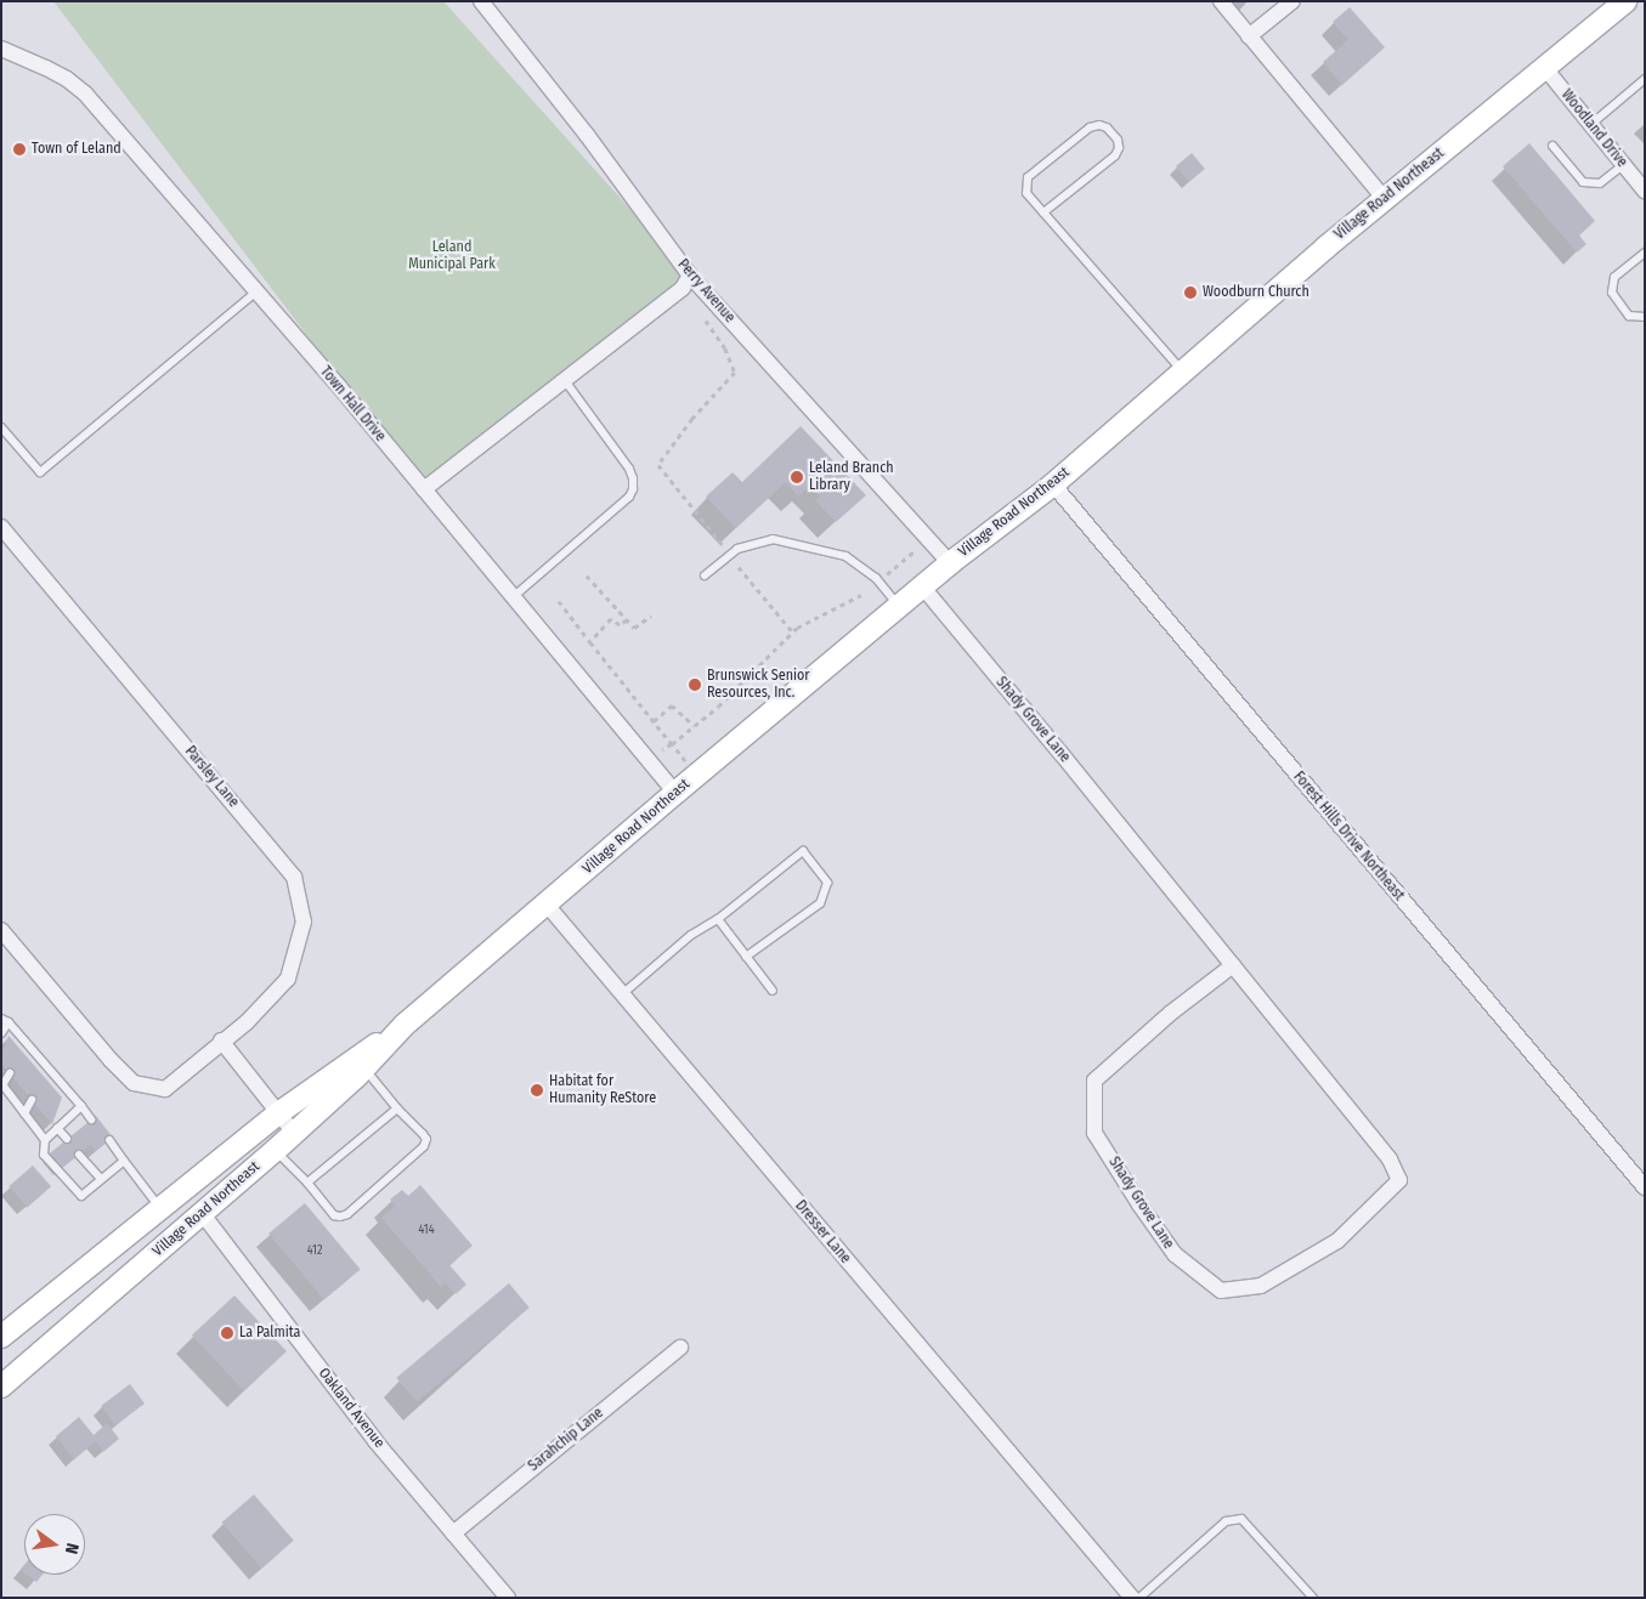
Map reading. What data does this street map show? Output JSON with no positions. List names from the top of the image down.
{
  "streets": {
    "main road": ["Village Road Northeast"],
    "street": [
      "Woodland Drive",
      "Perry Avenue",
      "Town Hall Drive",
      "Shady Grove Lane",
      "Parsley Lane",
      "Forest Hills Drive Northeast",
      "Dresser Lane",
      "Oakland Avenue",
      "Sarahchip Lane"
    ]
  },
  "crossings": [
    ["Woodland Drive", "Village Road Northeast"],
    ["Village Road Northeast", "Perry Avenue"],
    ["Village Road Northeast", "Town Hall Drive"],
    ["Village Road Northeast", "Shady Grove Lane"],
    ["Village Road Northeast", "Forest Hills Drive Northeast"],
    ["Village Road Northeast", "Dresser Lane"],
    ["Village Road Northeast", "Oakland Avenue"],
    ["Oakland Avenue", "Sarahchip Lane"]
  ],
  "parks": ["Leland Municipal Park"],
  "places": [
    "Town of Leland",
    "Woodburn Church",
    "Leland Branch Library",
    "Brunswick Senior Resources, Inc.",
    "Habitat for Humanity ReStore",
    "La Palmita"
  ],
  "house_numbers": ["414", "412"],
  "north": "right"
}
